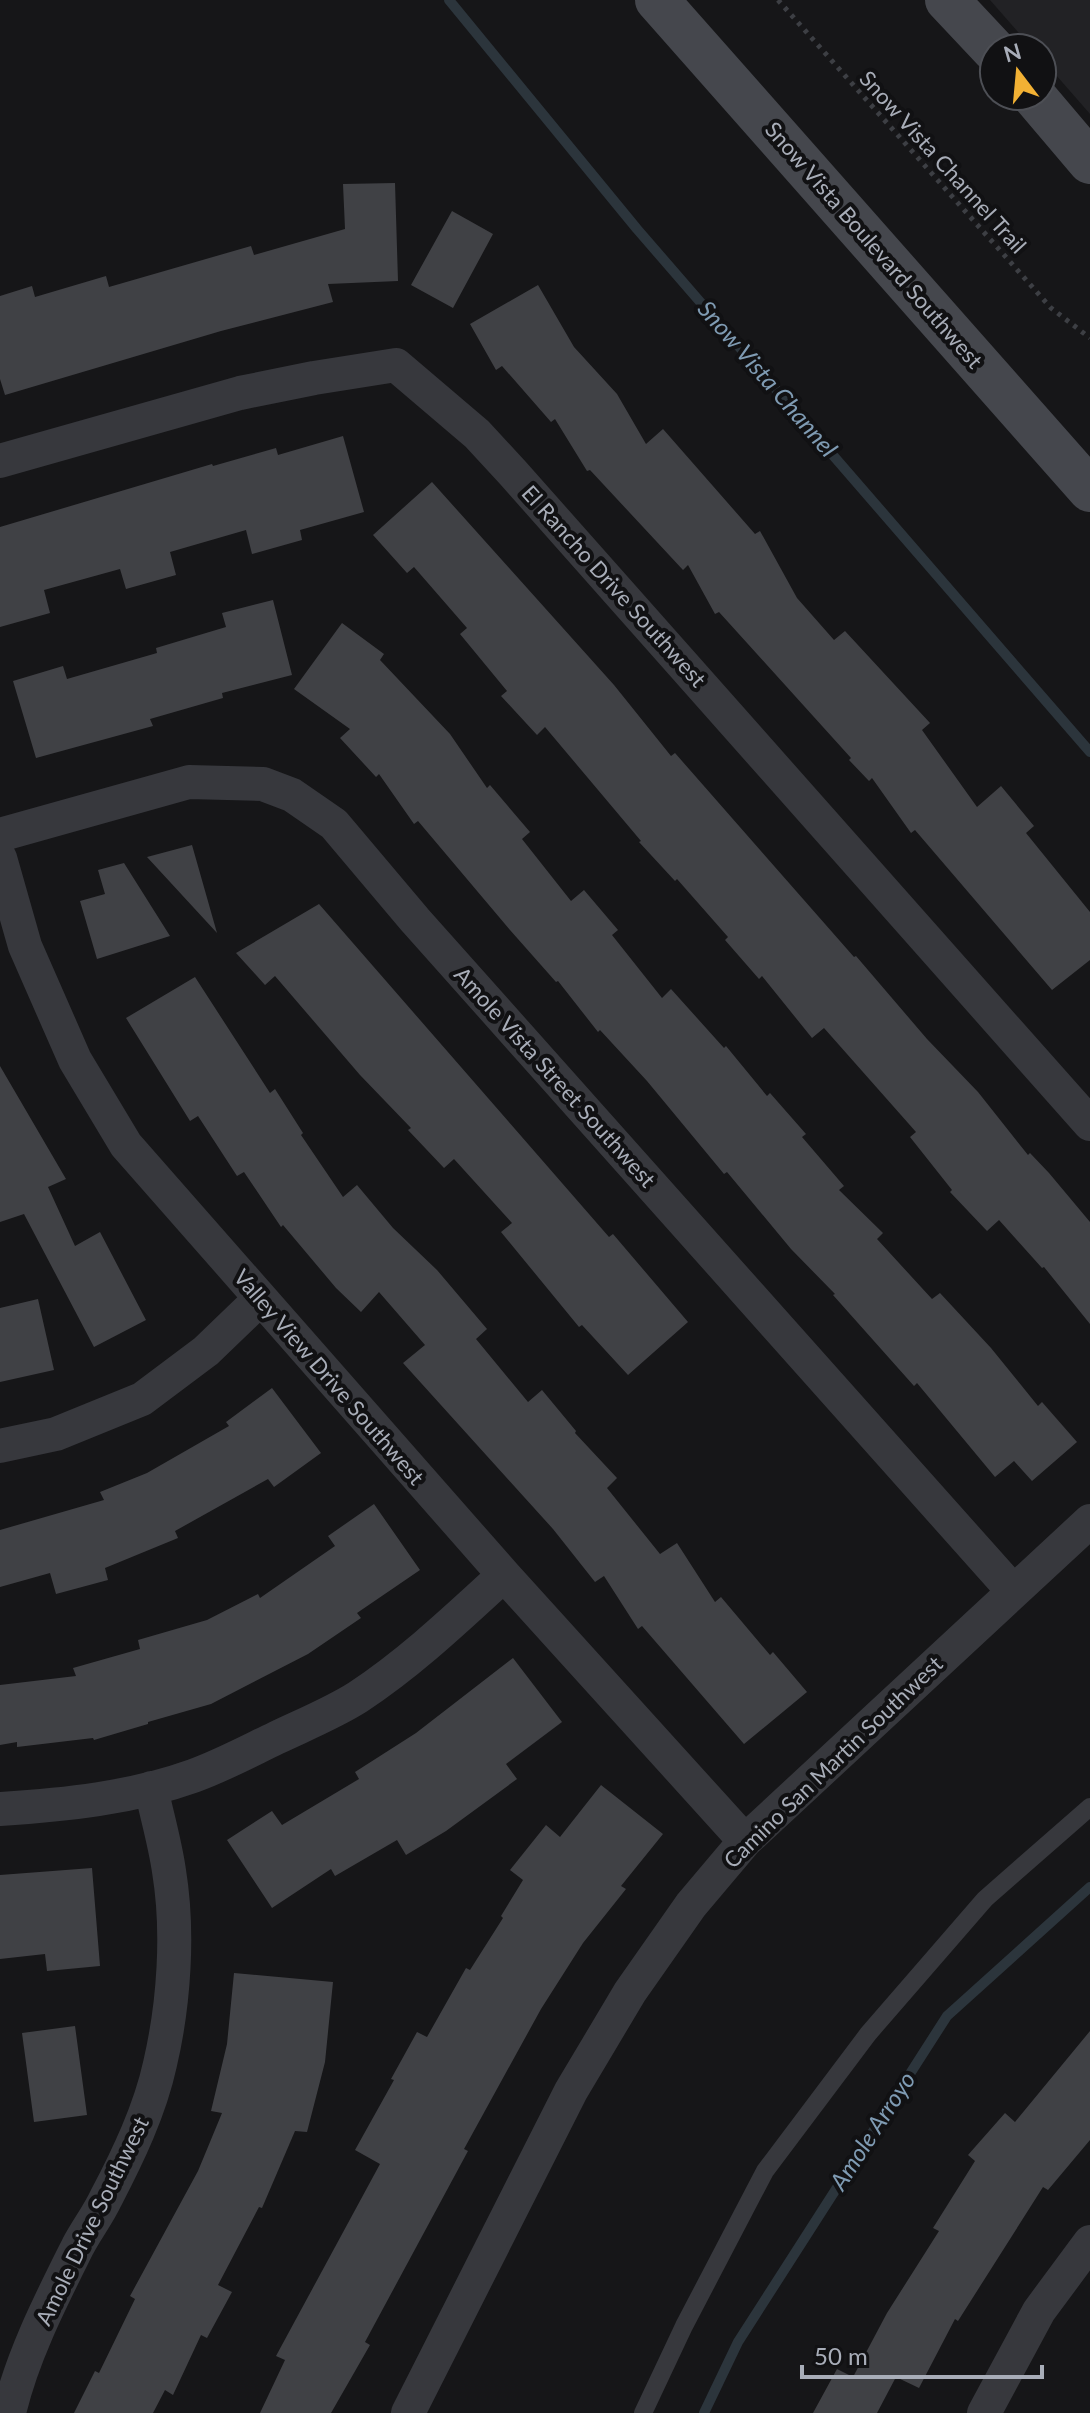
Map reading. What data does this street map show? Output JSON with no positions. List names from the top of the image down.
{
  "streets": {
    "main road": ["Snow Vista Boulevard Southwest"],
    "street": [
      "El Rancho Drive Southwest",
      "Amole Vista Street Southwest",
      "Valley View Drive Southwest",
      "Camino San Martin Southwest",
      "Amole Drive Southwest"
    ],
    "path": ["Snow Vista Channel Trail"]
  },
  "crossings": [
    ["Amole Vista Street Southwest", "Camino San Martin Southwest"],
    ["Valley View Drive Southwest", "Camino San Martin Southwest"]
  ],
  "water": ["Snow Vista Channel", "Amole Arroyo"],
  "scale_bar": "50 m",
  "north": "top"
}
